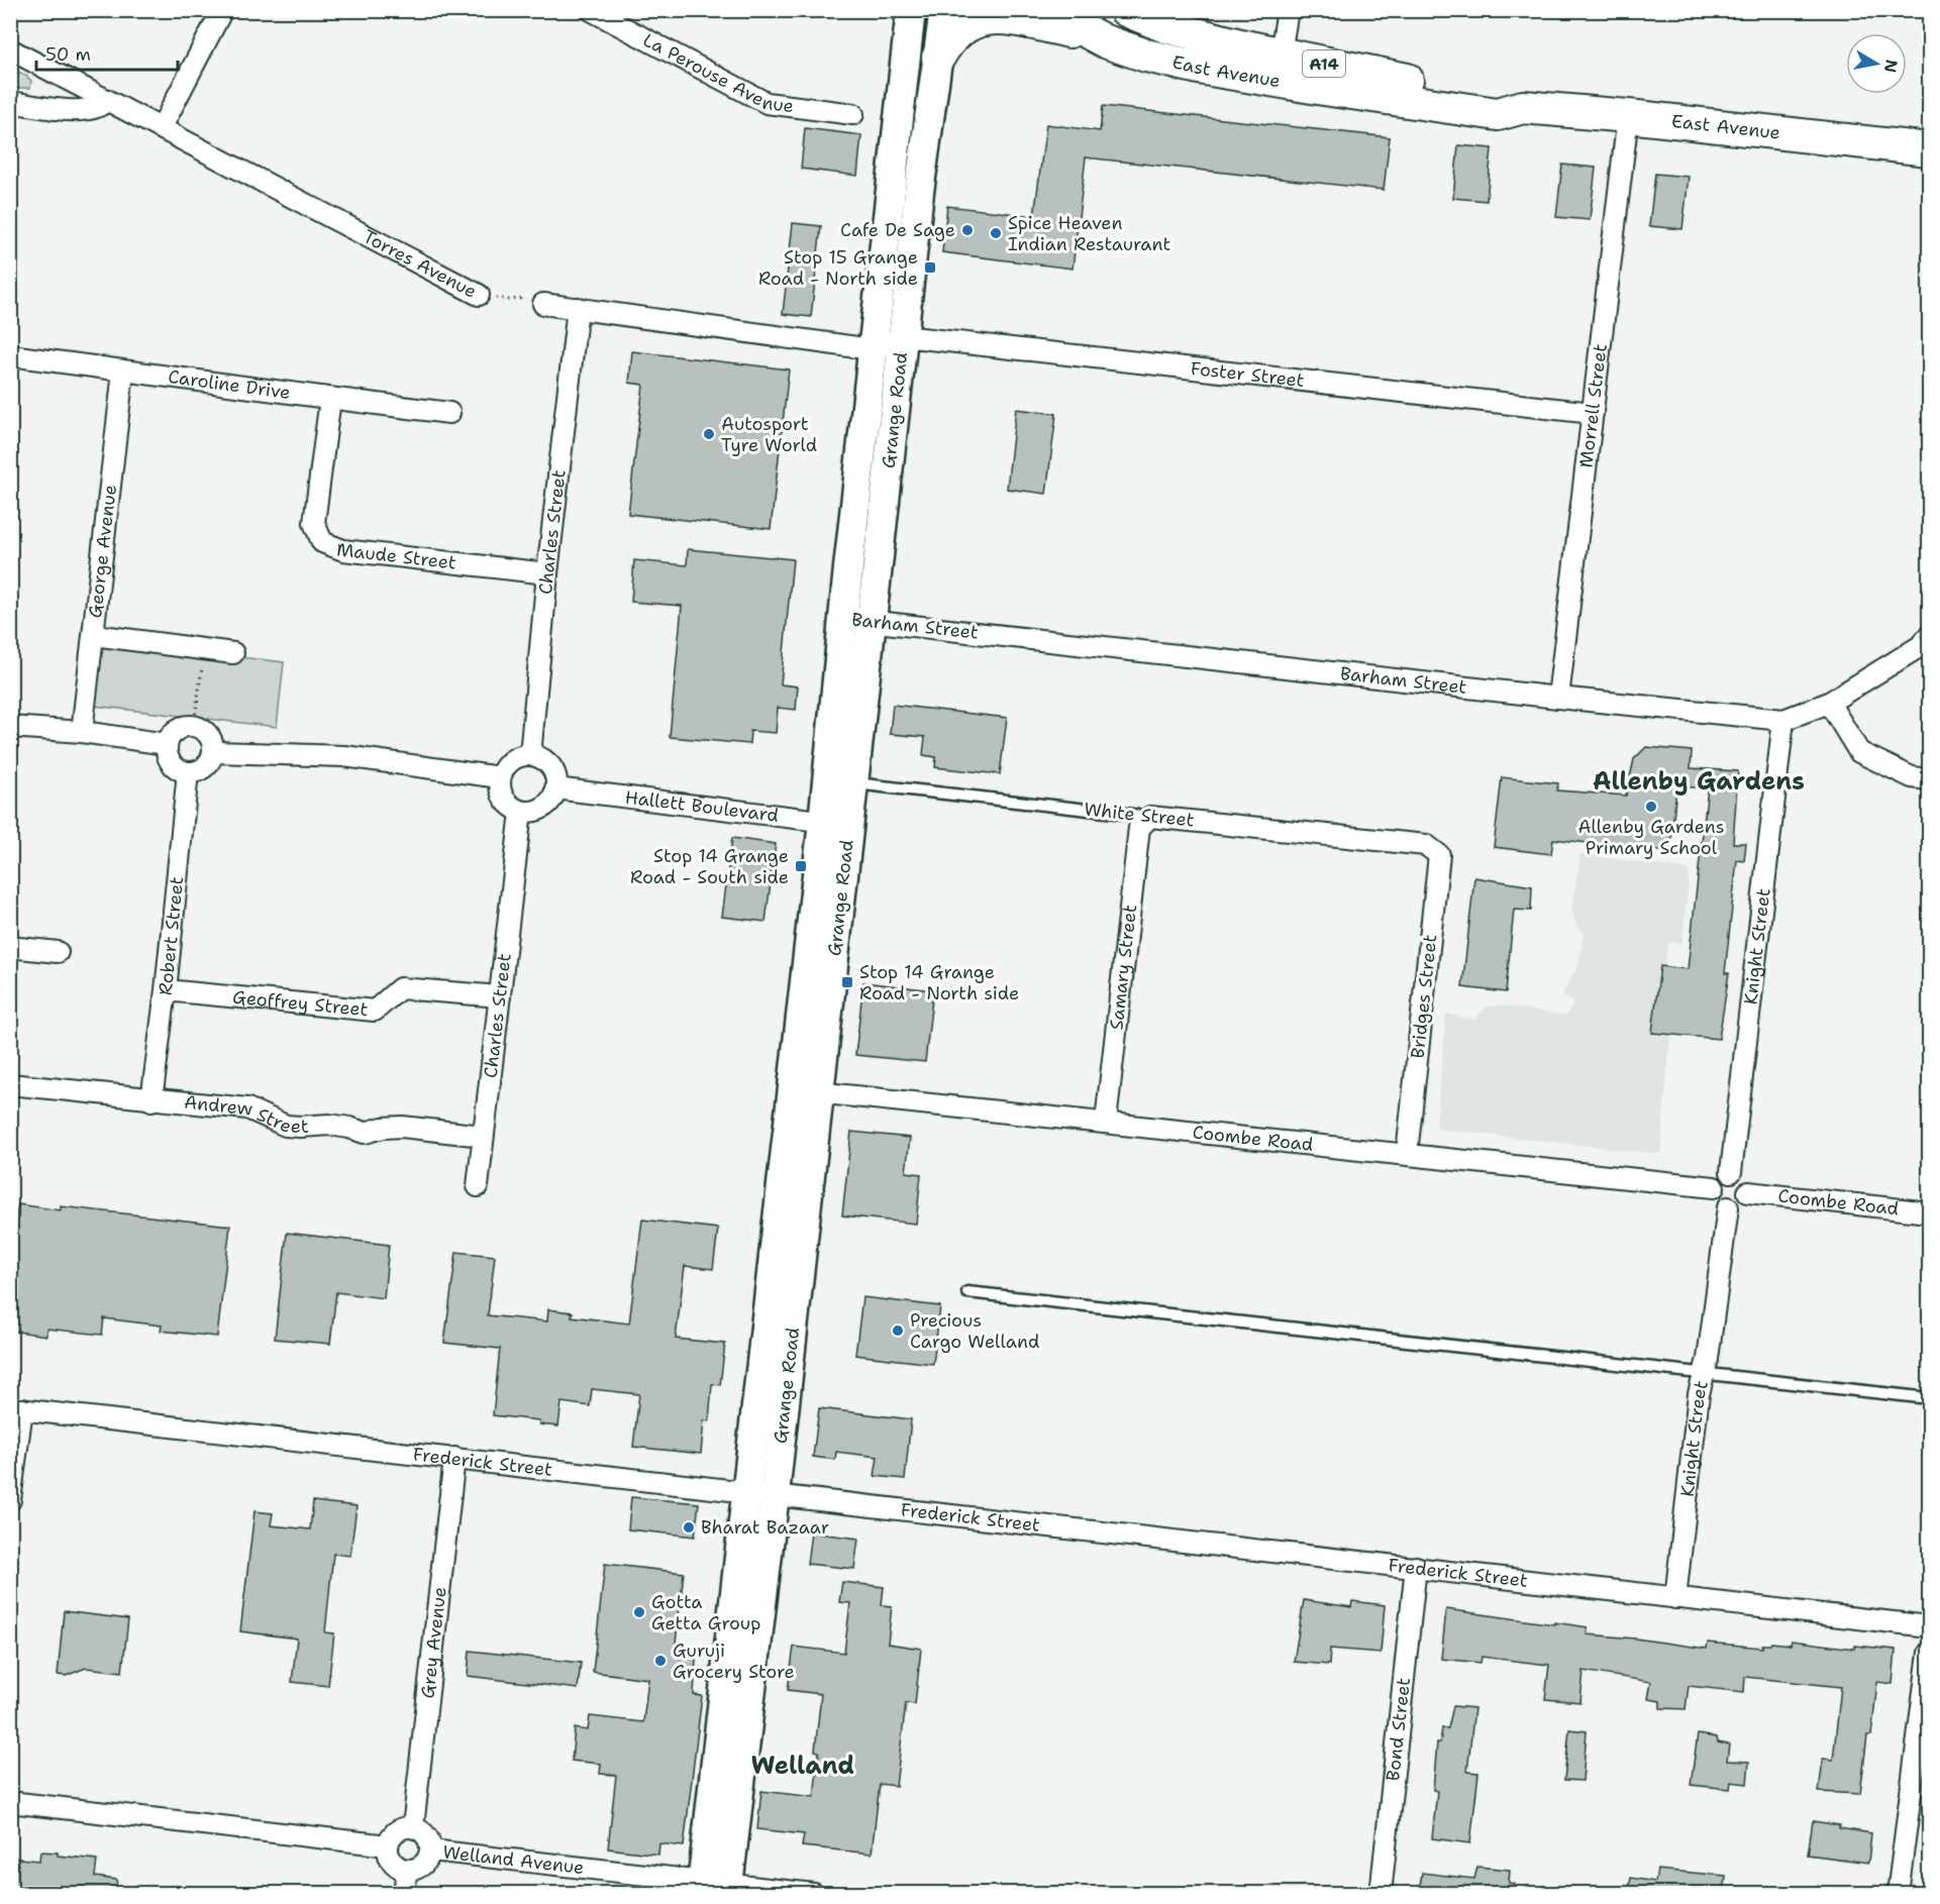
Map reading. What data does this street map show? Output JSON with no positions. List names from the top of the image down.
{
  "streets": {
    "main road": ["A14", "East Avenue", "Grange Road"],
    "street": [
      "La Perouse Avenue",
      "Torres Avenue",
      "Foster Street",
      "Caroline Drive",
      "Morrell Street",
      "Charles Street",
      "George Avenue",
      "Maude Street",
      "Barham Street",
      "Hallett Boulevard",
      "White Street",
      "Robert Street",
      "Knight Street",
      "Samary Street",
      "Bridges Street",
      "Geoffrey Street",
      "Andrew Street",
      "Coombe Road",
      "Frederick Street",
      "Grey Avenue",
      "Bond Street",
      "Welland Avenue"
    ]
  },
  "crossings": [
    ["East Avenue", "Morrell Street"],
    ["Foster Street", "Morrell Street"],
    ["Foster Street", "Grange Road"],
    ["Caroline Drive", "George Avenue"],
    ["Caroline Drive", "Maude Street"],
    ["Morrell Street", "Barham Street"],
    ["Grange Road", "Barham Street"],
    ["Grange Road", "Hallett Boulevard"],
    ["Grange Road", "White Street"],
    ["Grange Road", "Coombe Road"],
    ["Grange Road", "Frederick Street"],
    ["Grange Road", "Welland Avenue"],
    ["Charles Street", "Maude Street"],
    ["Charles Street", "Hallett Boulevard"],
    ["Charles Street", "Geoffrey Street"],
    ["Charles Street", "Andrew Street"],
    ["Barham Street", "Knight Street"],
    ["White Street", "Samary Street"],
    ["White Street", "Bridges Street"],
    ["Robert Street", "Geoffrey Street"],
    ["Robert Street", "Andrew Street"],
    ["Knight Street", "Coombe Road"],
    ["Knight Street", "Frederick Street"],
    ["Samary Street", "Coombe Road"],
    ["Bridges Street", "Coombe Road"],
    ["Frederick Street", "Grey Avenue"],
    ["Frederick Street", "Bond Street"],
    ["Grey Avenue", "Welland Avenue"]
  ],
  "districts": ["Allenby Gardens", "Welland"],
  "places": {
    "other": [
      "Cafe De Sage",
      "Spice Heaven Indian Restaurant",
      "Autosport Tyre World",
      "Allenby Gardens Primary School",
      "Precious Cargo Welland",
      "Bharat Bazaar",
      "Gotta Getta Group",
      "Guruji Grocery Store"
    ],
    "transit": ["Stop 15 Grange Road - North side", "Stop 14 Grange Road - South side", "Stop 14 Grange Road - North side"]
  },
  "scale_bar": "50 m",
  "north": "right"
}
